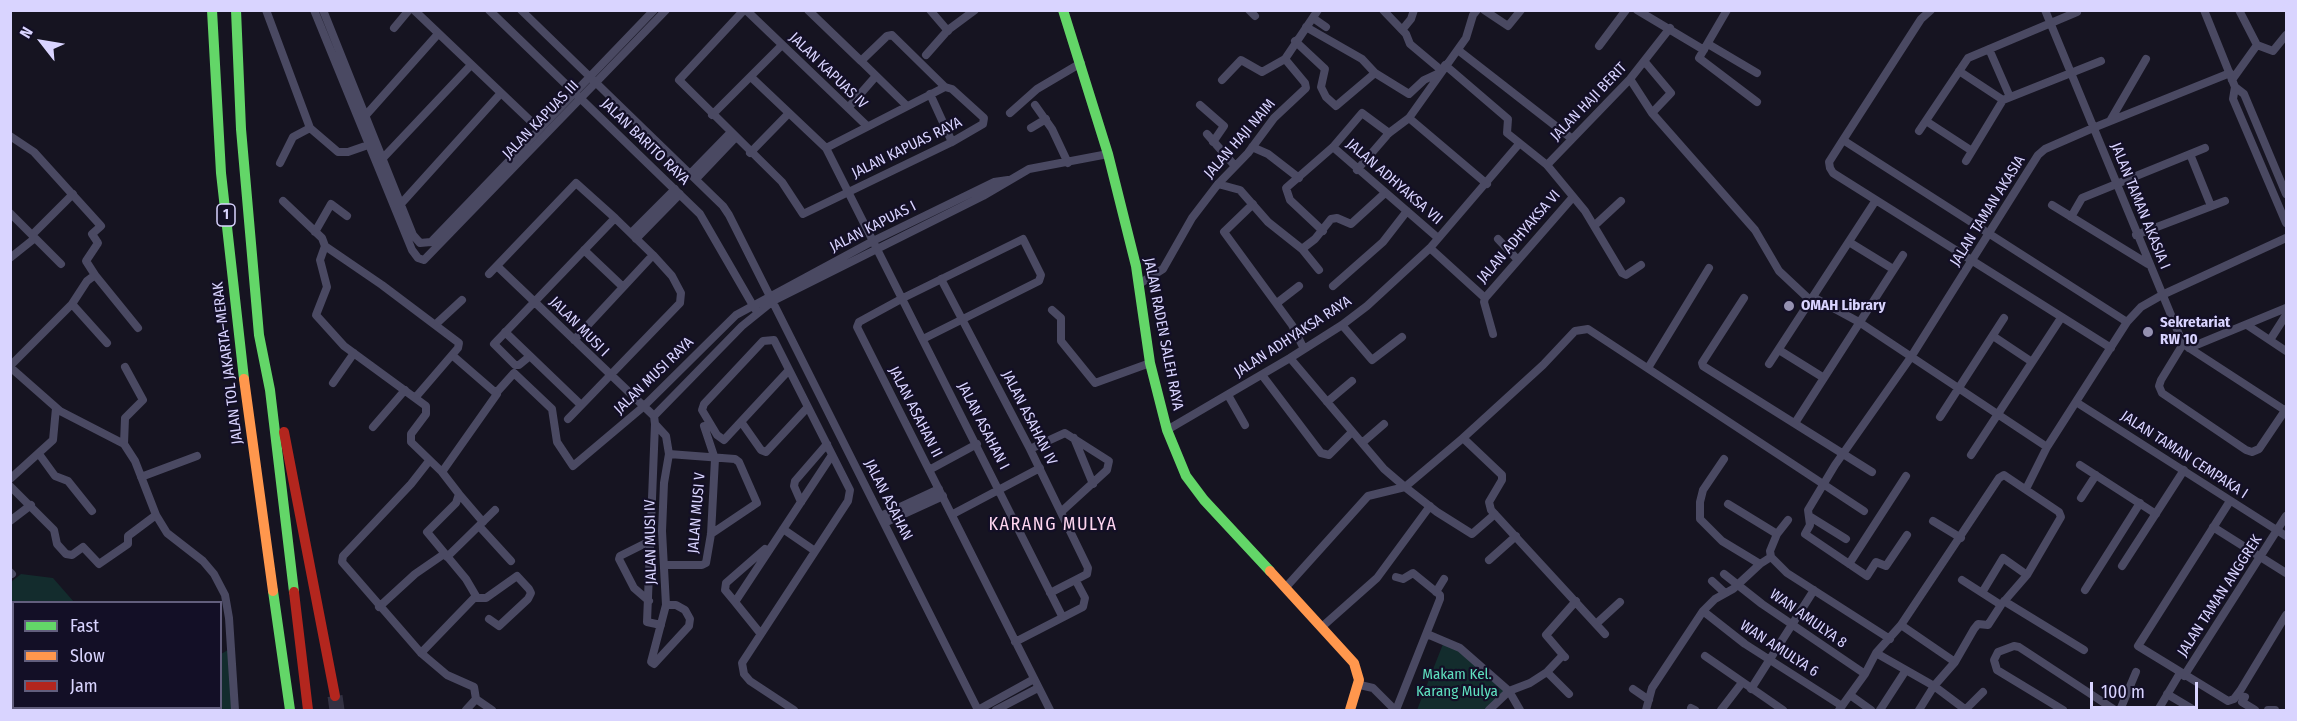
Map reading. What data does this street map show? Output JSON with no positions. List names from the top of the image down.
{
  "streets": {
    "main road": ["1", "JALAN RADEN SALEH RAYA", "JALAN TOL JAKARTA–MERAK"],
    "street": [
      "JALAN KAPUAS IV",
      "JALAN HAJI BERIT",
      "JALAN KAPUAS III",
      "JALAN HAJI NAIM",
      "JALAN BARITO RAYA",
      "JALAN KAPUAS RAYA",
      "JALAN ADHYAKSA VII",
      "JALAN TAMAN AKASIA I",
      "JALAN TAMAN AKASIA",
      "JALAN KAPUAS I",
      "JALAN ADHYAKSA VI",
      "JALAN MUSI I",
      "JALAN ADHYAKSA RAYA",
      "JALAN MUSI RAYA",
      "JALAN ASAHAN II",
      "JALAN ASAHAN IV",
      "JALAN ASAHAN I",
      "JALAN TAMAN CEMPAKA I",
      "JALAN ASAHAN",
      "JALAN MUSI V",
      "JALAN MUSI IV",
      "JALAN TAMAN ANGGREK",
      "WAN AMULYA 8",
      "WAN AMULYA 6"
    ]
  },
  "crossings": [
    ["JALAN KAPUAS IV", "JALAN KAPUAS RAYA"],
    ["JALAN HAJI BERIT", "JALAN ADHYAKSA VI"],
    ["JALAN KAPUAS III", "JALAN BARITO RAYA"],
    ["JALAN HAJI NAIM", "JALAN RADEN SALEH RAYA"],
    ["JALAN BARITO RAYA", "JALAN KAPUAS I"],
    ["JALAN BARITO RAYA", "JALAN MUSI RAYA"],
    ["JALAN BARITO RAYA", "JALAN ASAHAN"],
    ["JALAN KAPUAS RAYA", "JALAN KAPUAS I"],
    ["JALAN KAPUAS RAYA", "JALAN ASAHAN I"],
    ["JALAN ADHYAKSA VII", "JALAN ADHYAKSA RAYA"],
    ["JALAN TAMAN AKASIA I", "JALAN TAMAN AKASIA"],
    ["JALAN KAPUAS I", "JALAN RADEN SALEH RAYA"],
    ["JALAN KAPUAS I", "JALAN MUSI RAYA"],
    ["JALAN KAPUAS I", "JALAN ASAHAN I"],
    ["JALAN KAPUAS I", "JALAN ASAHAN"],
    ["JALAN ADHYAKSA VI", "JALAN ADHYAKSA RAYA"],
    ["JALAN MUSI I", "JALAN MUSI RAYA"],
    ["JALAN RADEN SALEH RAYA", "JALAN ADHYAKSA RAYA"],
    ["JALAN MUSI RAYA", "JALAN MUSI IV"],
    ["JALAN ASAHAN II", "JALAN ASAHAN I"],
    ["JALAN TAMAN CEMPAKA I", "JALAN TAMAN ANGGREK"],
    ["JALAN MUSI V", "JALAN MUSI IV"]
  ],
  "districts": ["KARANG MULYA"],
  "parks": ["Makam Kel. Karang Mulya"],
  "places": ["OMAH Library", "Sekretariat RW 10"],
  "legend": ["Fast", "Slow", "Jam"],
  "scale_bar": "100 m",
  "north": "top left"
}
